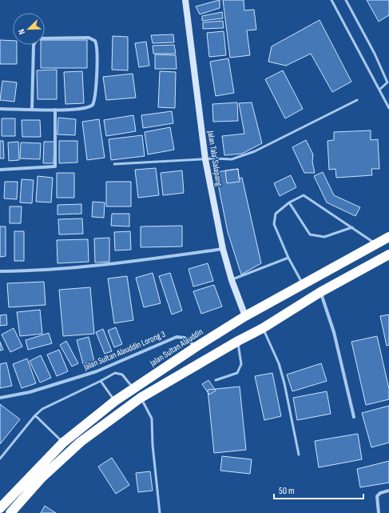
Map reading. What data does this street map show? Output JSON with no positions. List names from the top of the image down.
{
  "streets": {
    "highway": ["Jalan Sultan Alauddin"],
    "main road": ["Jalan Tala' Salapang"],
    "street": ["Jalan Sultan Alauddin Lorong 3"]
  },
  "crossings": [
    ["Jalan Tala' Salapang", "Jalan Sultan Alauddin"],
    ["Jalan Sultan Alauddin", "Jalan Sultan Alauddin Lorong 3"]
  ],
  "scale_bar": "50 m",
  "north": "bottom left"
}
